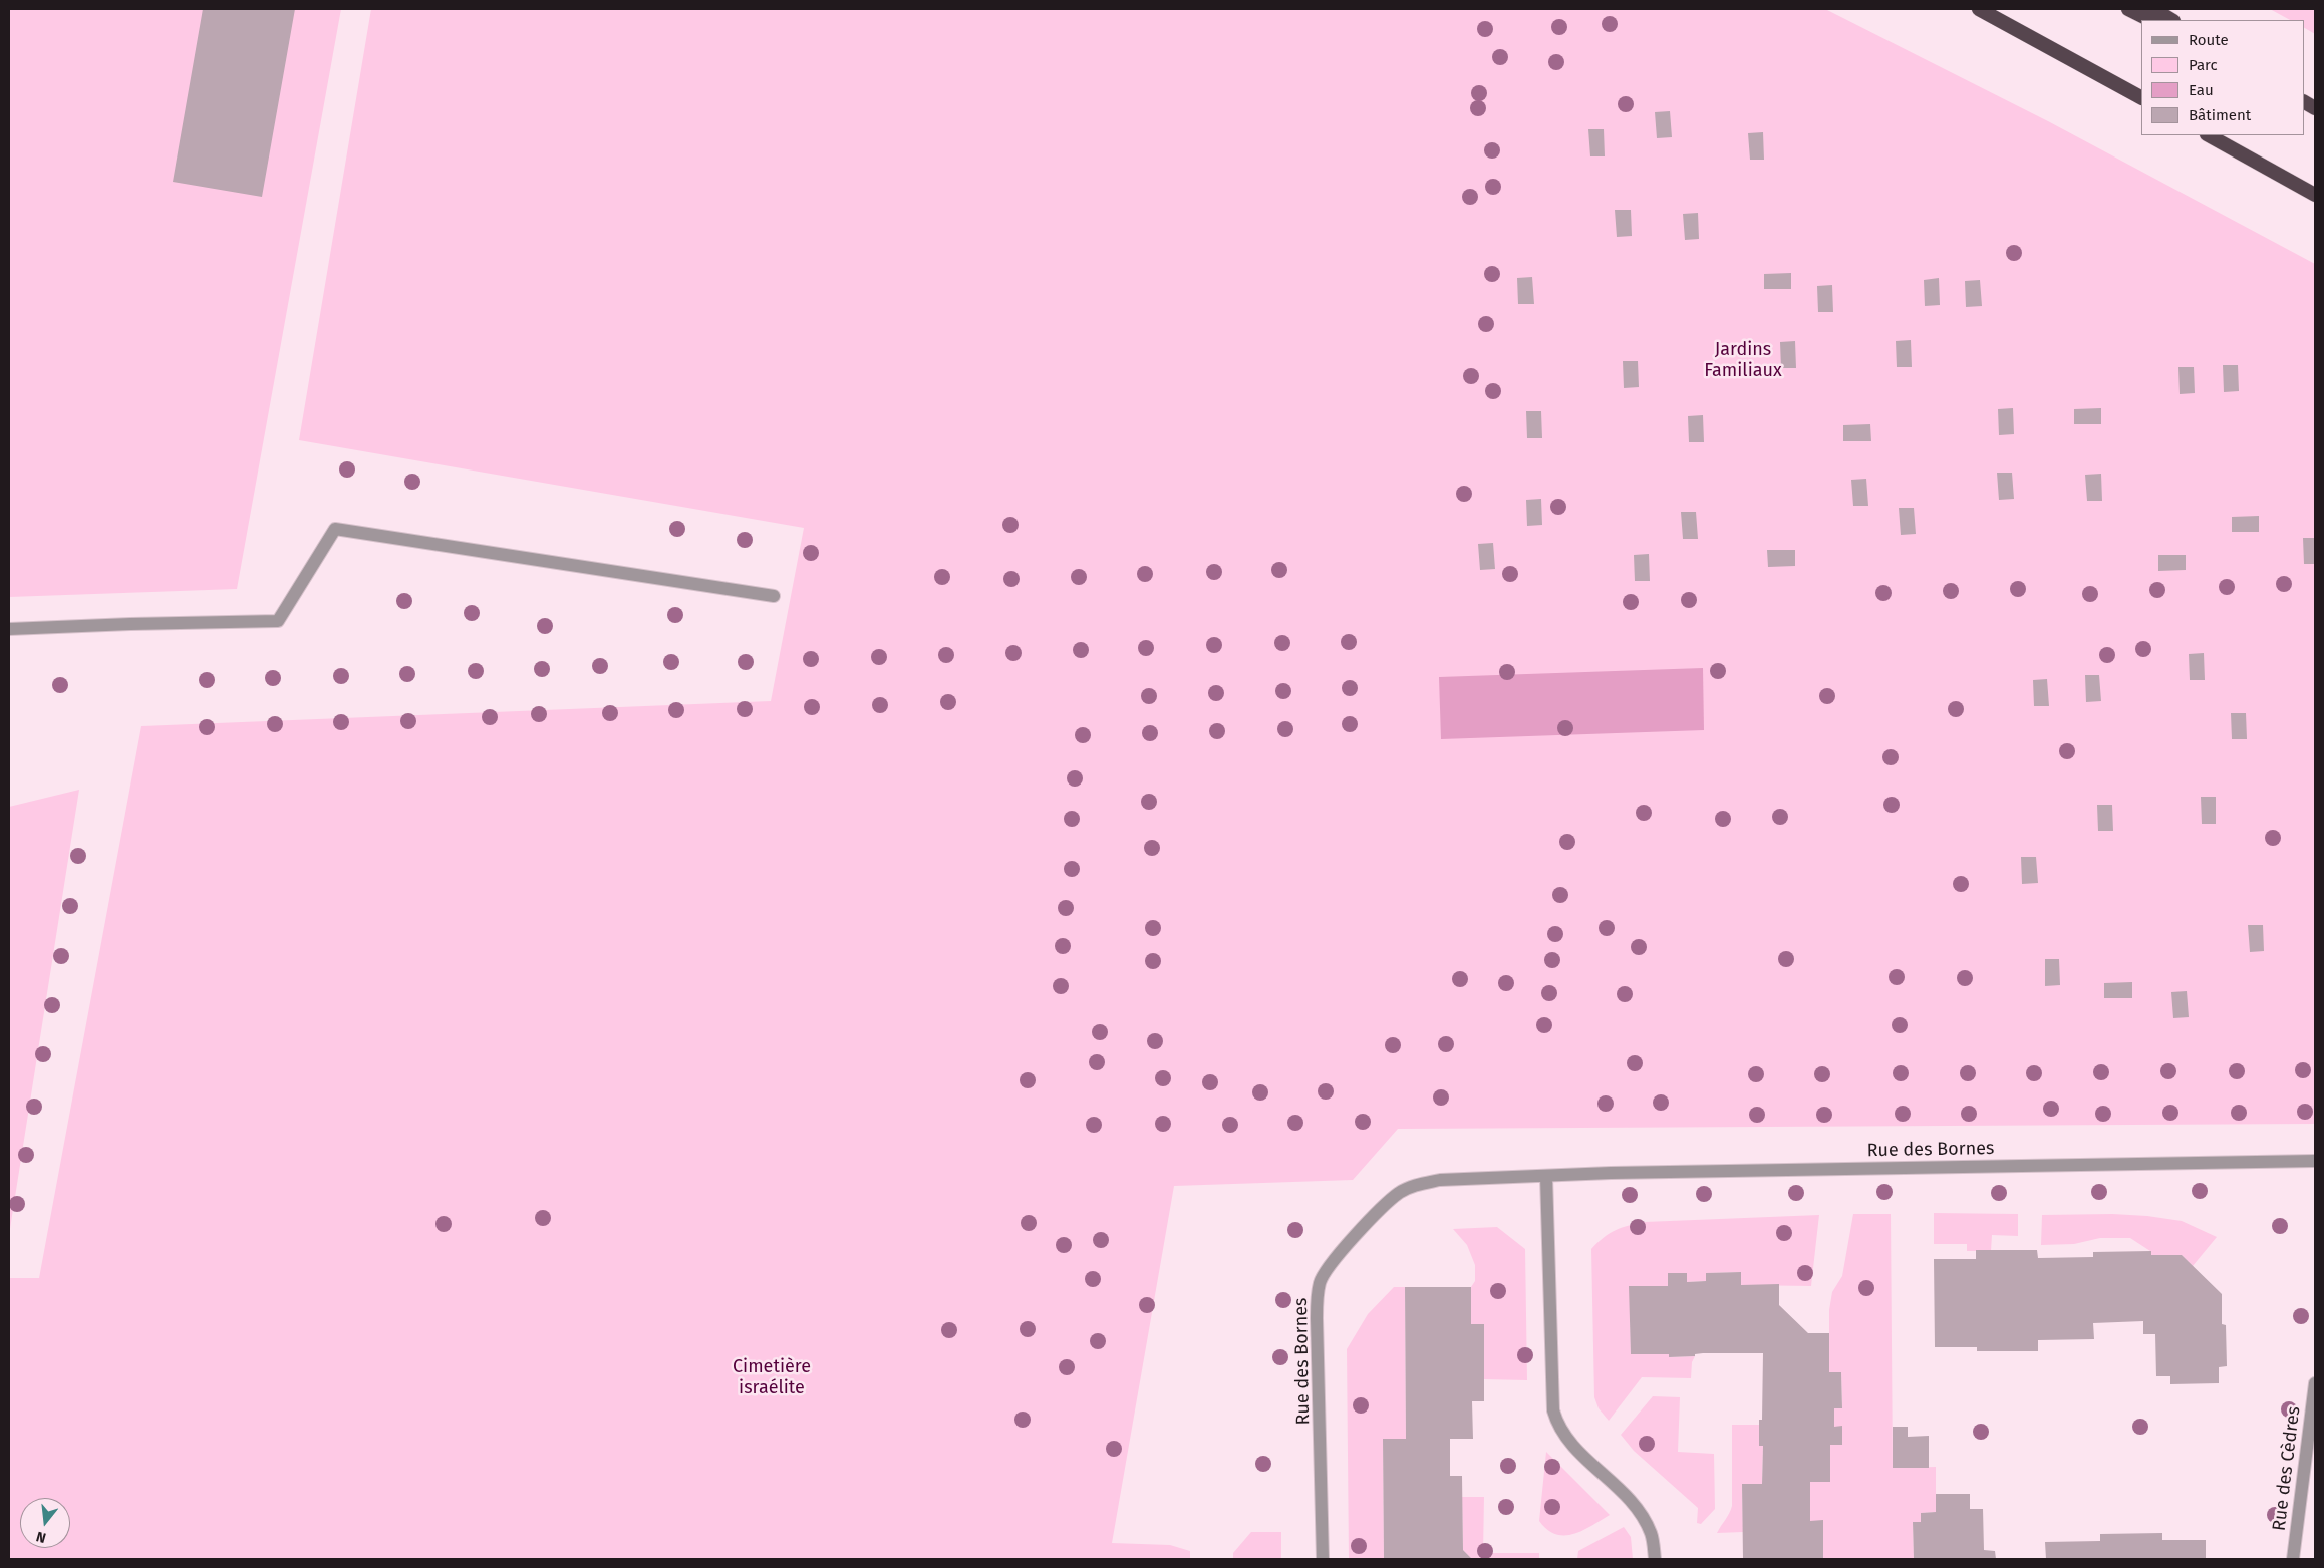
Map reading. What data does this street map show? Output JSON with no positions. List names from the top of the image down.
{
  "streets": {
    "street": ["Rue des Bornes", "Rue des Cèdres"]
  },
  "parks": ["Jardins Familiaux", "Cimetière israélite"],
  "legend": [
    "Route",
    "Parc",
    "Eau",
    "Bâtiment"
  ],
  "north": "bottom"
}
